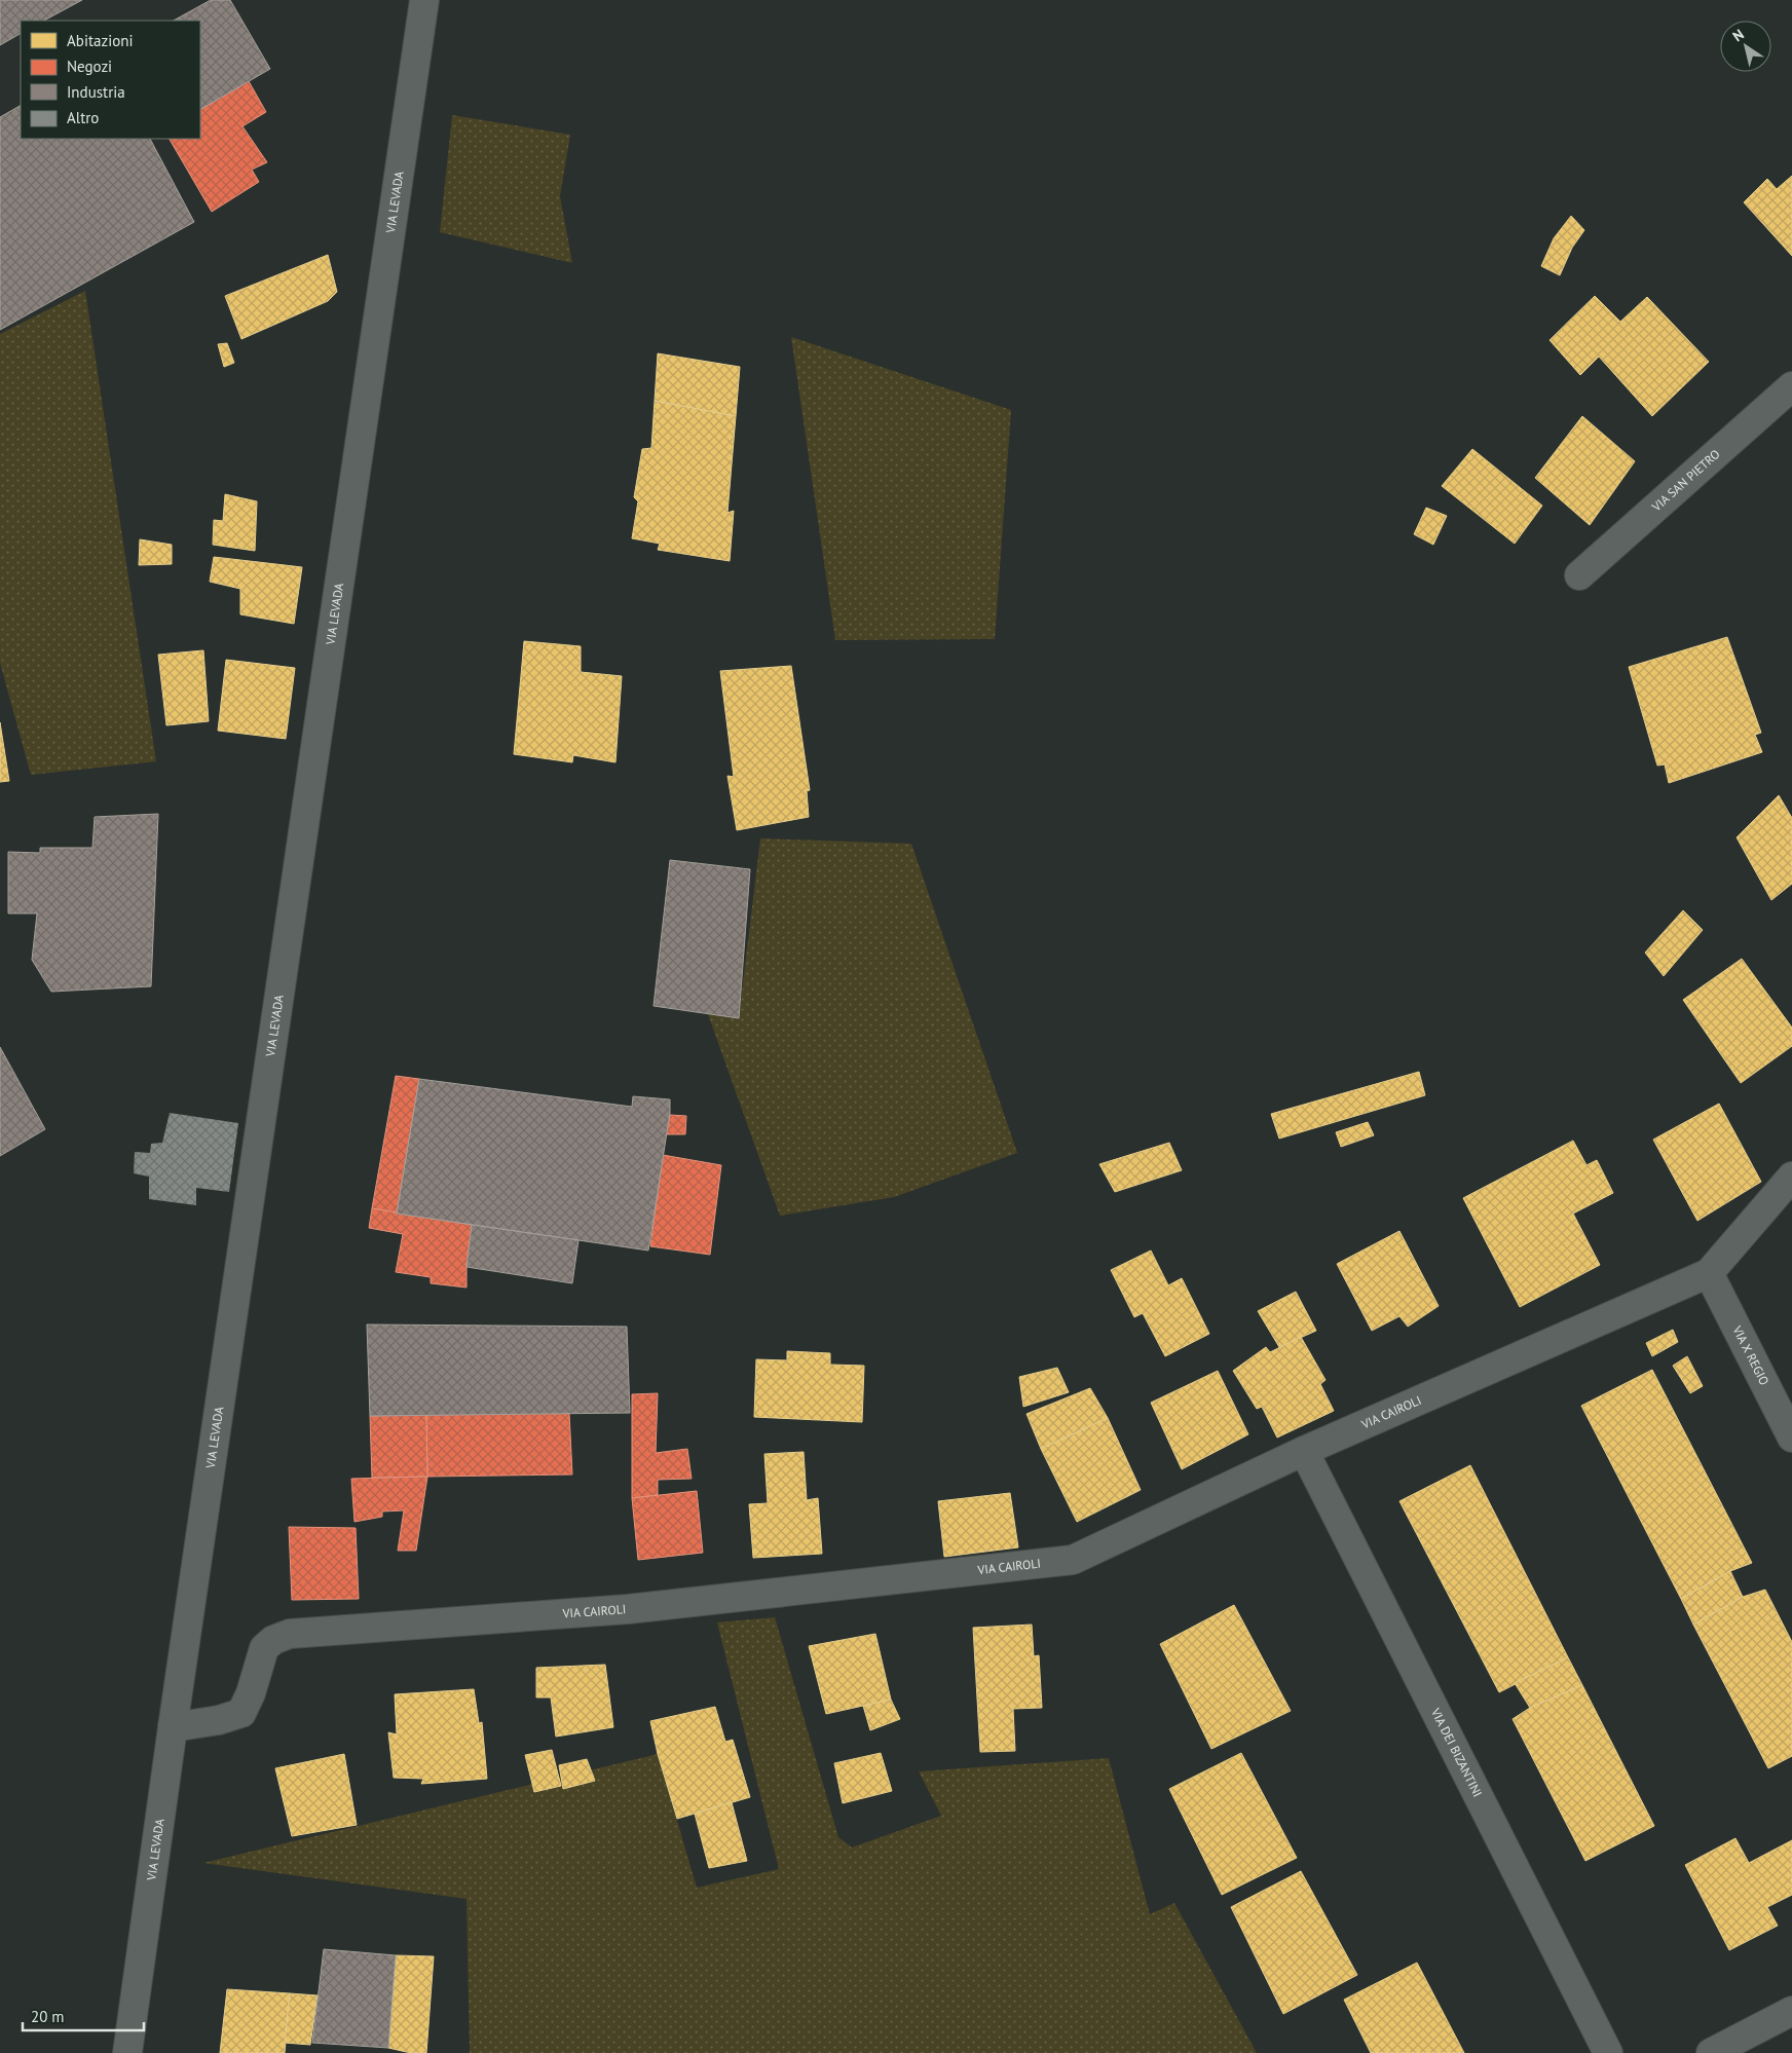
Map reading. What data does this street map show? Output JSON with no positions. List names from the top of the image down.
{
  "streets": {
    "street": [
      "VIA LEVADA",
      "VIA SAN PIETRO",
      "VIA X REGIO",
      "VIA CAIROLI",
      "VIA DEI BIZANTINI"
    ]
  },
  "crossings": [
    ["VIA LEVADA", "VIA CAIROLI"],
    ["VIA X REGIO", "VIA CAIROLI"],
    ["VIA CAIROLI", "VIA DEI BIZANTINI"]
  ],
  "legend": [
    "Abitazioni",
    "Negozi",
    "Industria",
    "Altro"
  ],
  "scale_bar": "20 m",
  "north": "top left"
}
